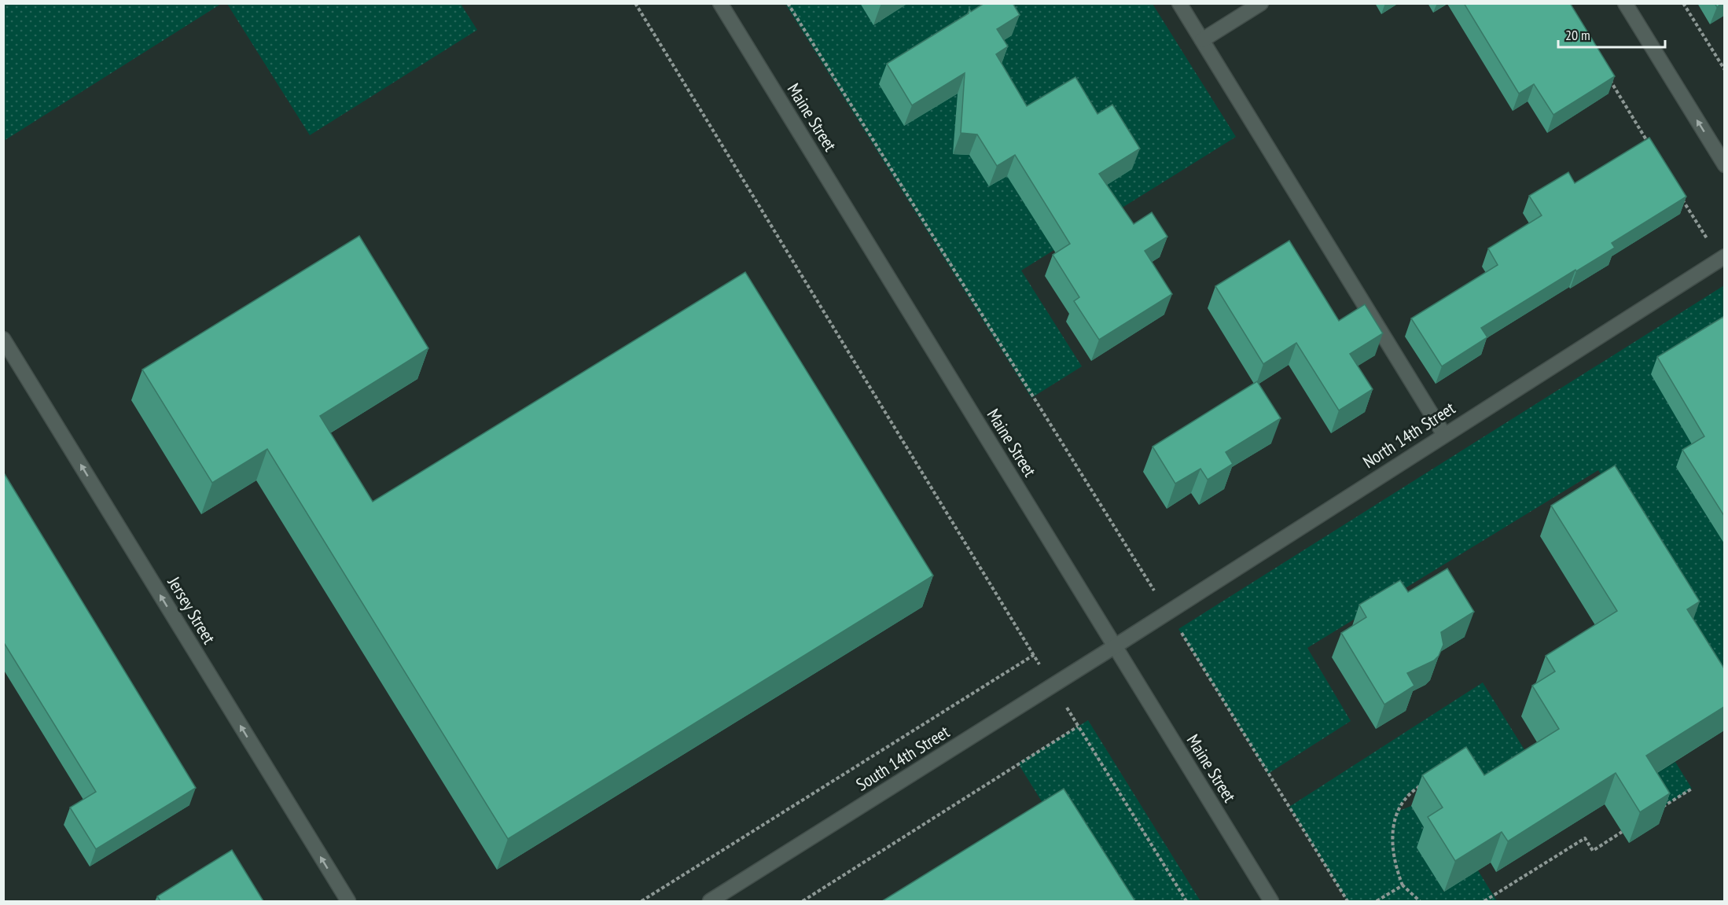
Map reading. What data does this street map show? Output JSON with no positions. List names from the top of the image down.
{
  "streets": {
    "street": [
      "Maine Street",
      "North 14th Street",
      "Jersey Street",
      "South 14th Street"
    ]
  },
  "crossings": [
    ["Maine Street", "North 14th Street"],
    ["Maine Street", "South 14th Street"],
    ["North 14th Street", "South 14th Street"]
  ],
  "one_way": ["Jersey Street"],
  "scale_bar": "20 m"
}
